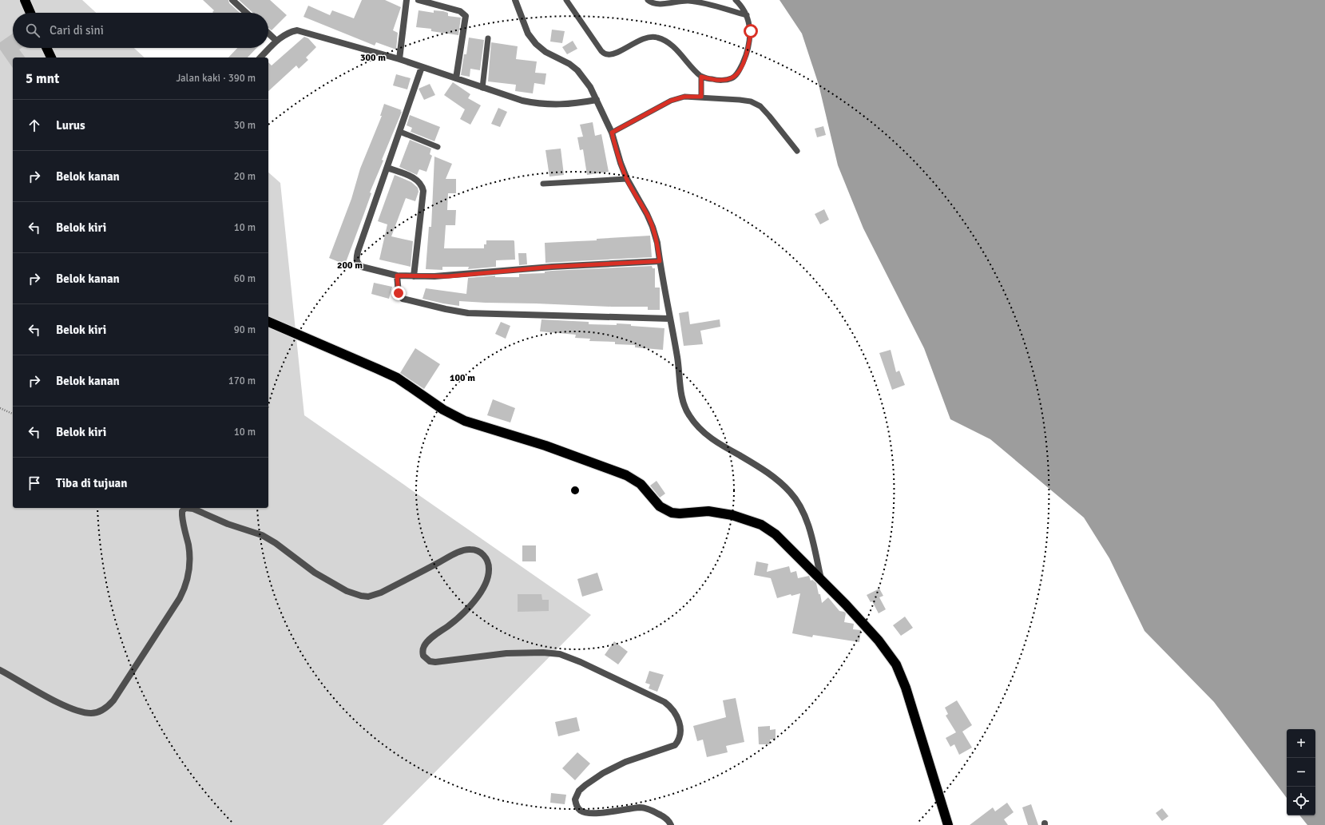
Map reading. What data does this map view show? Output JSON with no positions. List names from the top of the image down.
{
  "page": {
    "search": "Cari di sini",
    "heading": ["5 mnt", "Jalan kaki · 390 m"],
    "list": [
      ["Lurus", "30 m"],
      ["Belok kanan", "20 m"],
      ["Belok kiri", "10 m"],
      ["Belok kanan", "60 m"],
      ["Belok kiri", "90 m"],
      ["Belok kanan", "170 m"],
      ["Belok kiri", "10 m"],
      "Tiba di tujuan"
    ],
    "map_buttons": ["+", "−"]
  },
  "rings": ["300 m", "200 m", "100 m"]
}
